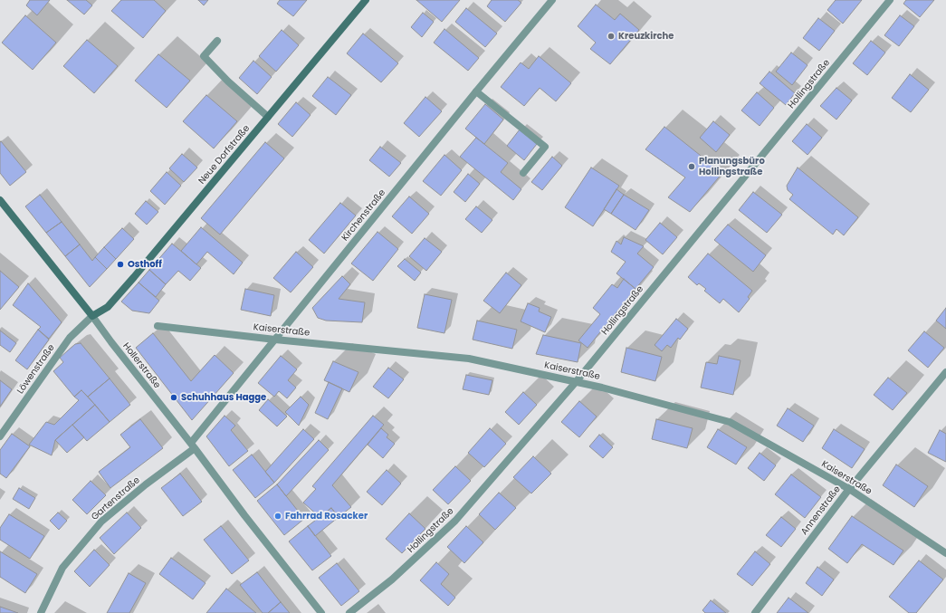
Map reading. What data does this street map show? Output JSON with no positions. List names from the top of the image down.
{
  "streets": {
    "street": [
      "Hollingstraße",
      "Neue Dorfstraße",
      "Kirchenstraße",
      "Kaiserstraße",
      "Hollerstraße",
      "Löwenstraße",
      "Gartenstraße",
      "Annenstraße"
    ]
  },
  "crossings": [
    ["Hollingstraße", "Kaiserstraße"],
    ["Neue Dorfstraße", "Hollerstraße"],
    ["Neue Dorfstraße", "Löwenstraße"],
    ["Kirchenstraße", "Kaiserstraße"],
    ["Kirchenstraße", "Hollerstraße"],
    ["Kirchenstraße", "Gartenstraße"],
    ["Kaiserstraße", "Annenstraße"],
    ["Hollerstraße", "Löwenstraße"],
    ["Hollerstraße", "Gartenstraße"]
  ],
  "places": [
    "Kreuzkirche",
    "Planungsbüro Hollingstraße",
    "Osthoff",
    "Schuhhaus Hagge",
    "Fahrrad Rosacker"
  ]
}
